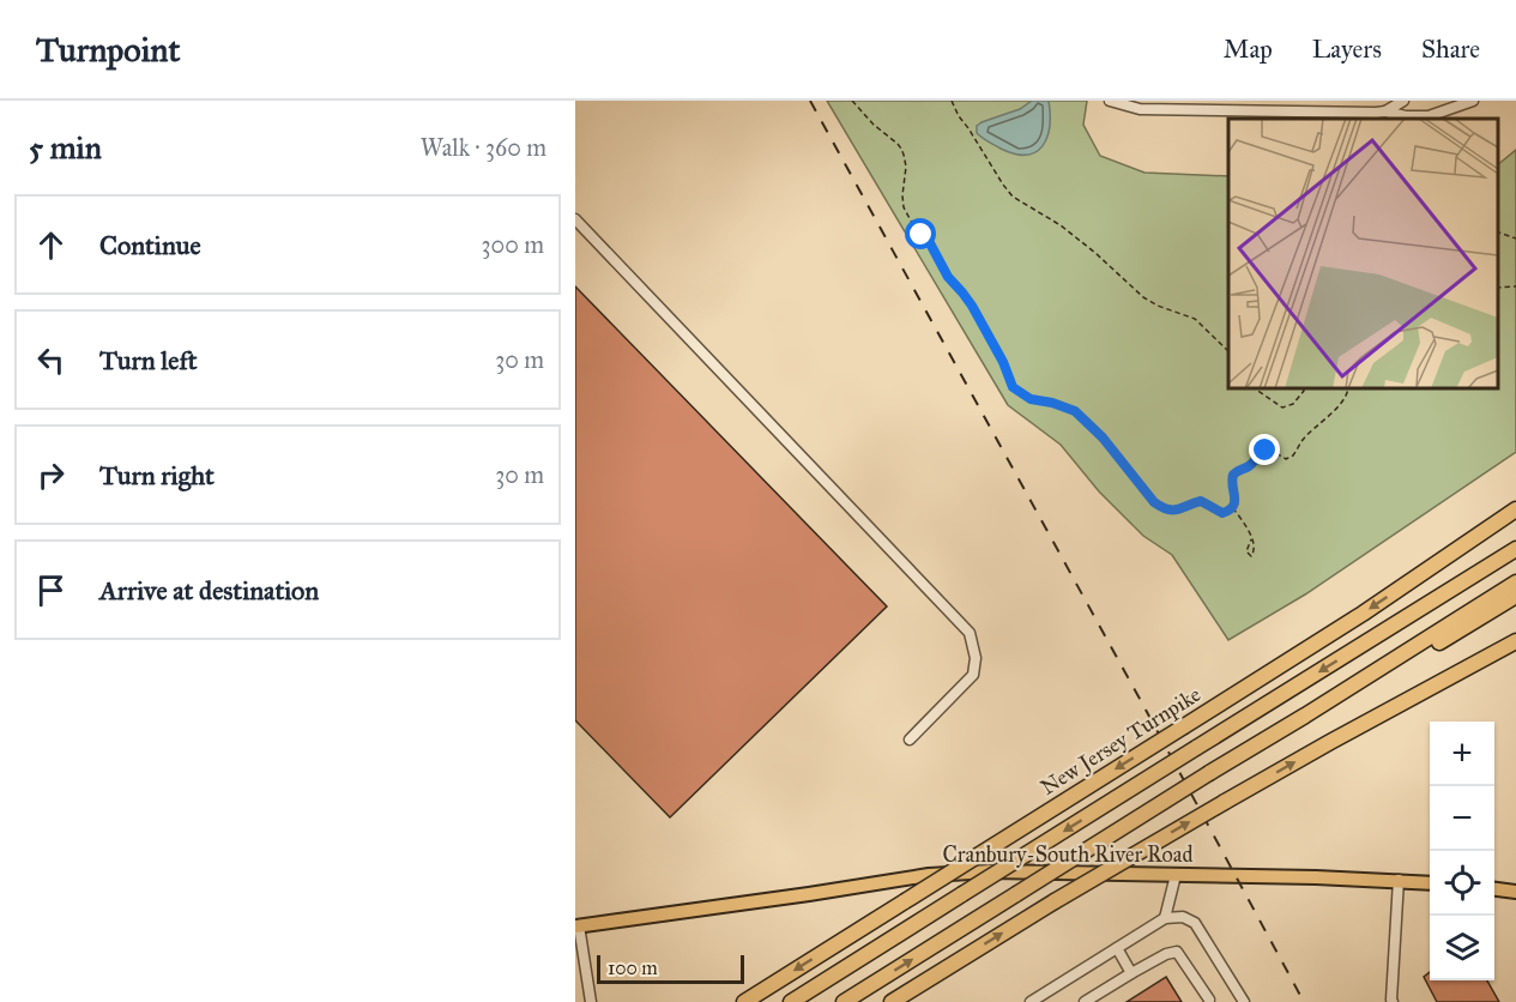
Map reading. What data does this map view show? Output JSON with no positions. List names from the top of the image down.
{
  "streets": {
    "highway": ["New Jersey Turnpike"],
    "main road": ["Cranbury-South River Road"]
  },
  "scale_bar": "100 m",
  "page": {
    "header": "Turnpoint",
    "nav": ["Map", "Layers", "Share"],
    "heading": ["5 min", "Walk · 360 m"],
    "list": [
      ["Continue", "300 m"],
      ["Turn left", "30 m"],
      ["Turn right", "30 m"],
      "Arrive at destination"
    ],
    "map_buttons": ["+", "−"],
    "scale": "100 m"
  }
}
